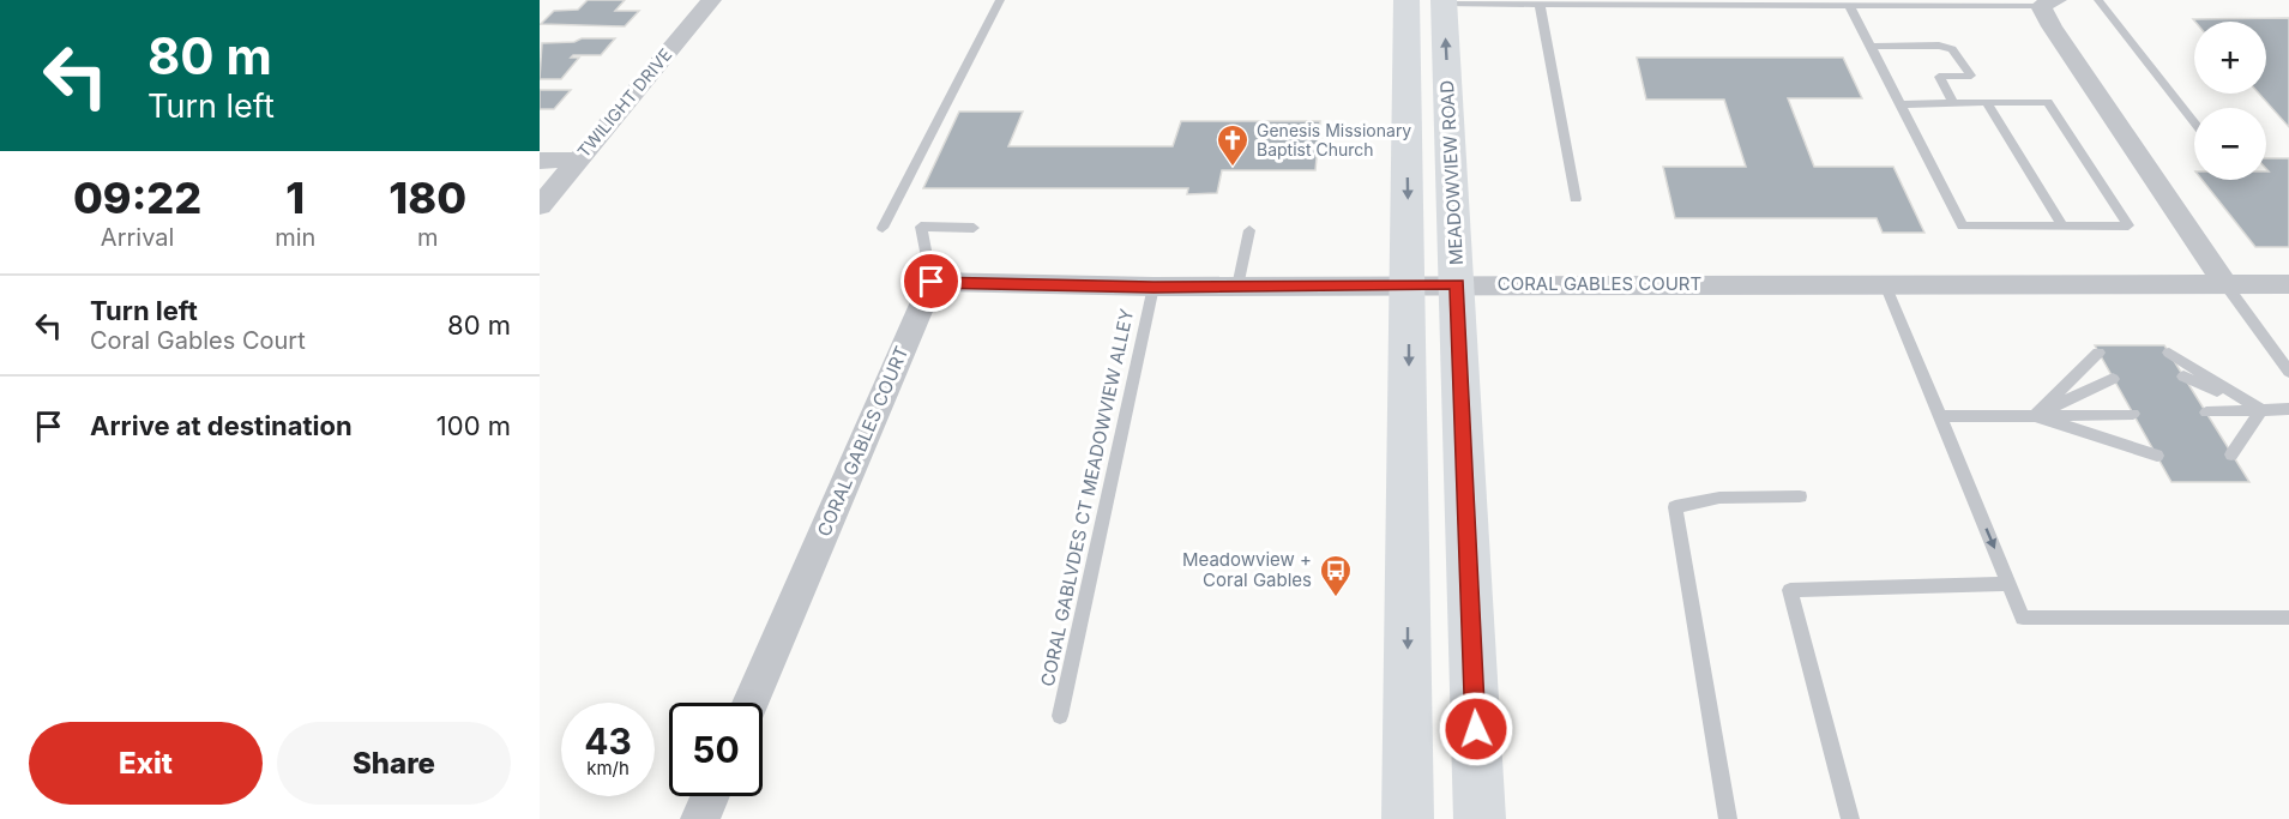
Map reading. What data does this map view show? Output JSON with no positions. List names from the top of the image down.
{
  "streets": {
    "main road": ["MEADOWVIEW ROAD"],
    "street": ["TWILIGHT DRIVE", "CORAL GABLES COURT"],
    "lane": ["CORAL GABLVDES CT MEADOWVIEW ALLEY"]
  },
  "crossings": [
    ["MEADOWVIEW ROAD", "CORAL GABLES COURT"],
    ["CORAL GABLES COURT", "CORAL GABLVDES CT MEADOWVIEW ALLEY"]
  ],
  "places": {
    "church": ["Genesis Missionary Baptist Church"],
    "bus stop": ["Meadowview + Coral Gables"]
  },
  "page": {
    "turn": ["80 m", "Turn left"],
    "map_buttons": ["+", "−"],
    "eta": [
      "09:22",
      "Arrival",
      "1",
      "min",
      "180",
      "m"
    ],
    "list": [
      {
        "name": "Turn left",
        "note": "Coral Gables Court",
        "value": "80 m"
      },
      {
        "name": "Arrive at destination",
        "value": "100 m"
      }
    ],
    "speed": "43 km/h",
    "limit": "50",
    "buttons": ["Exit", "Share"]
  }
}
